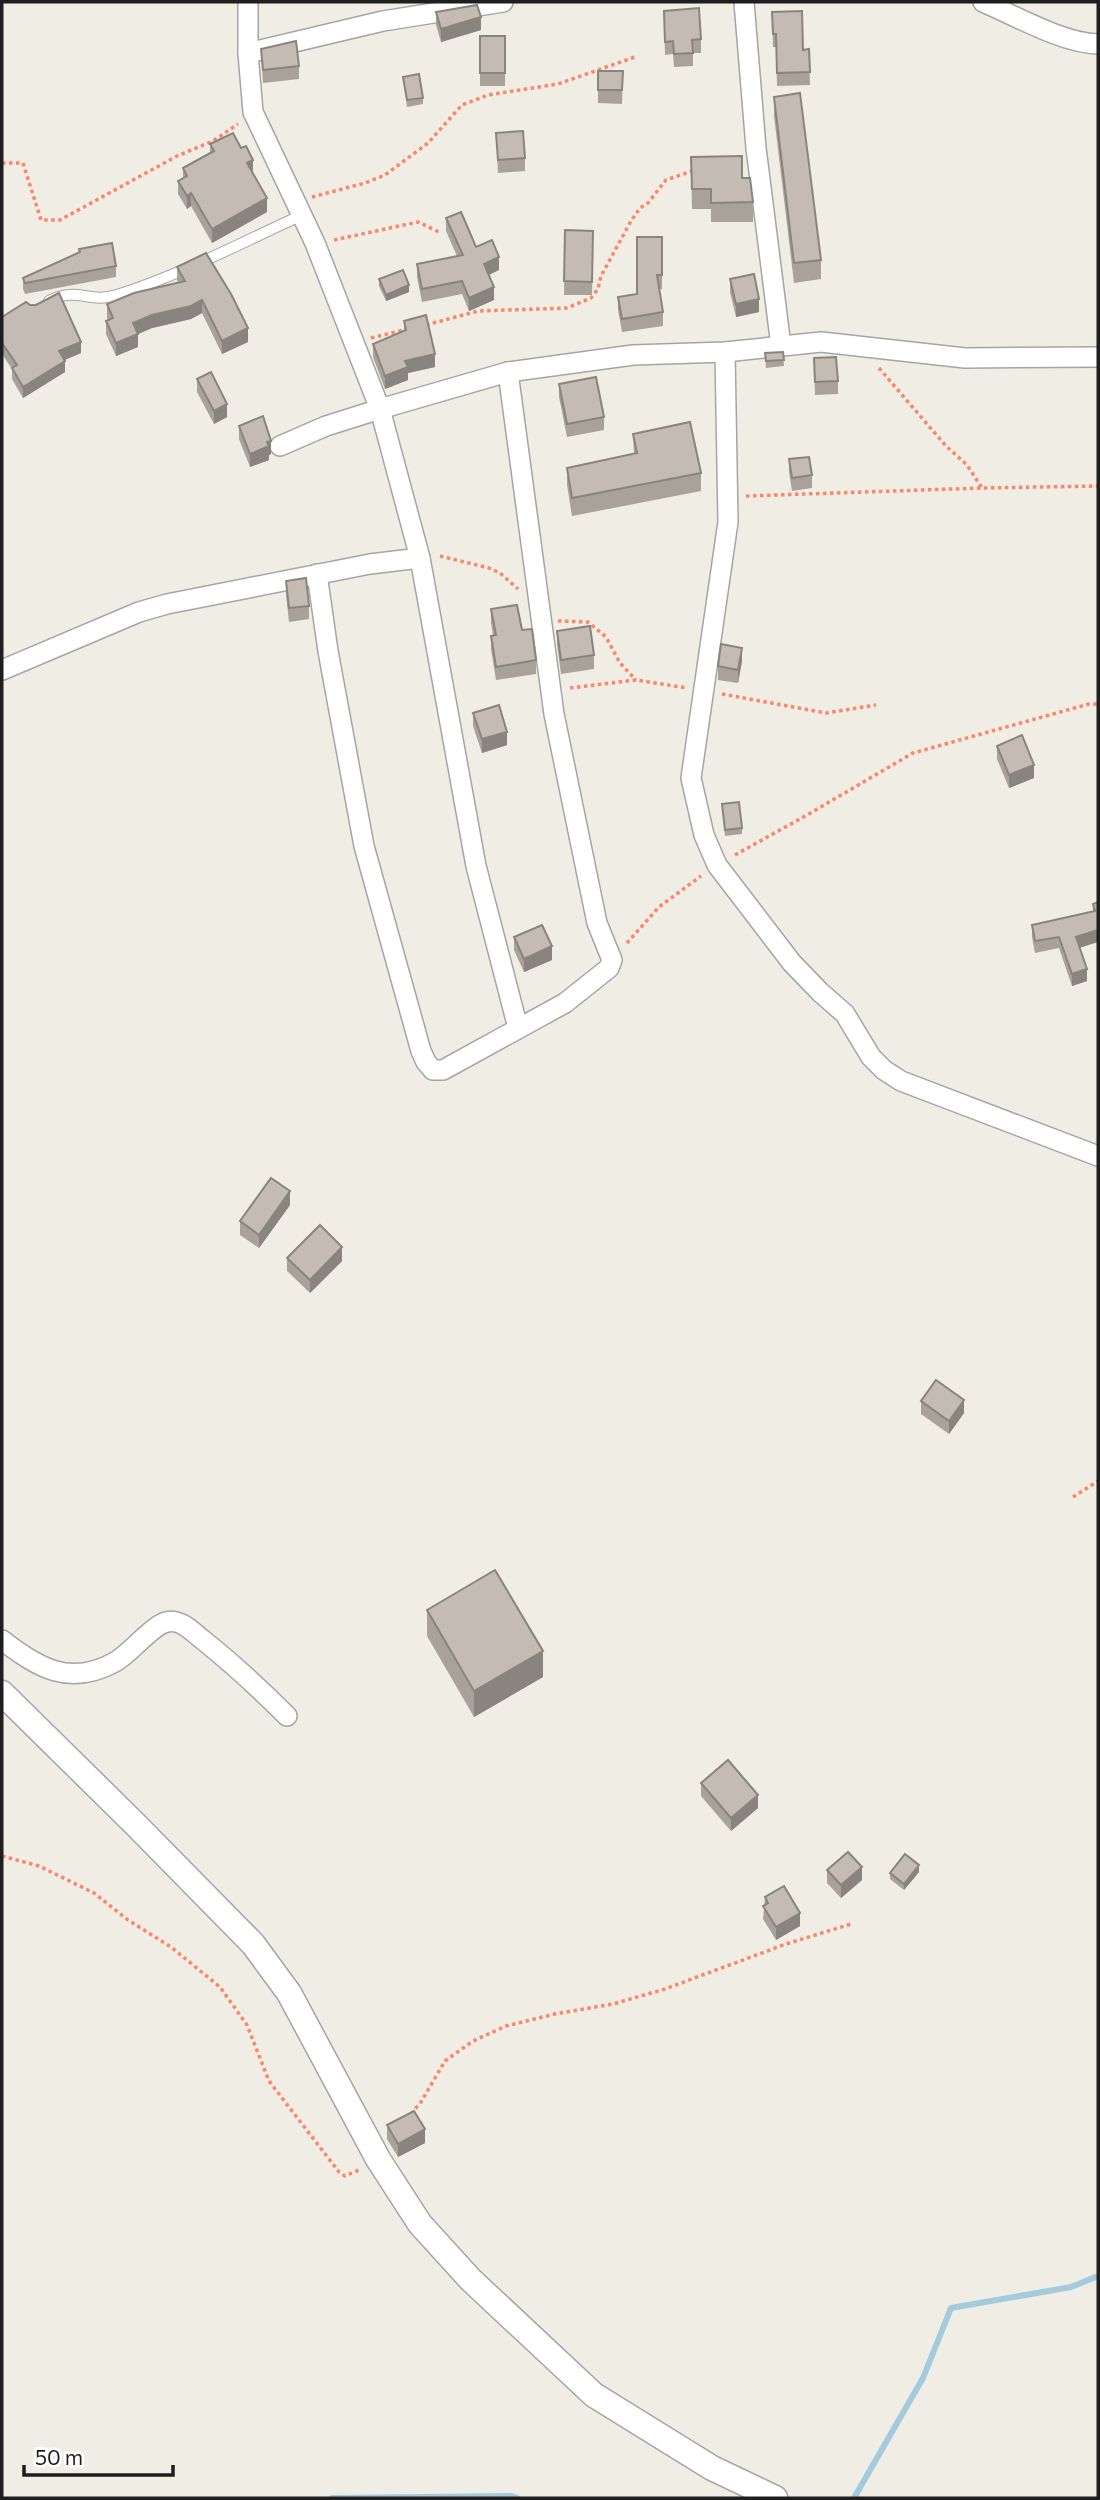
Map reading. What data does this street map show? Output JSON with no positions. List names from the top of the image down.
{
  "scale_bar": "50 m"
}
